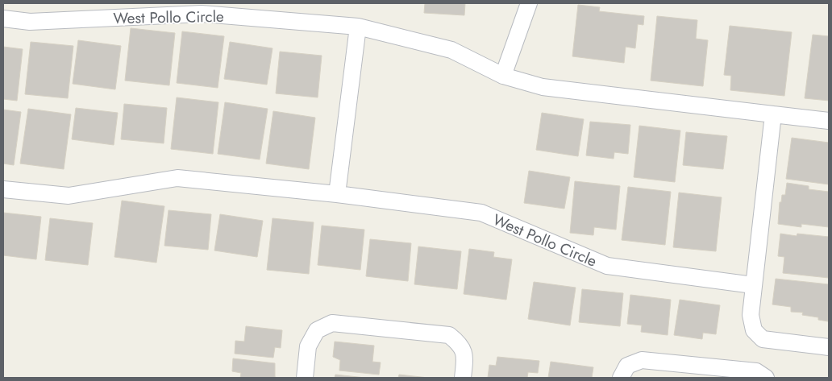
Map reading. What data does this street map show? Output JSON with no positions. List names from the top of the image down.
{
  "streets": {
    "street": ["West Pollo Circle"]
  }
}
